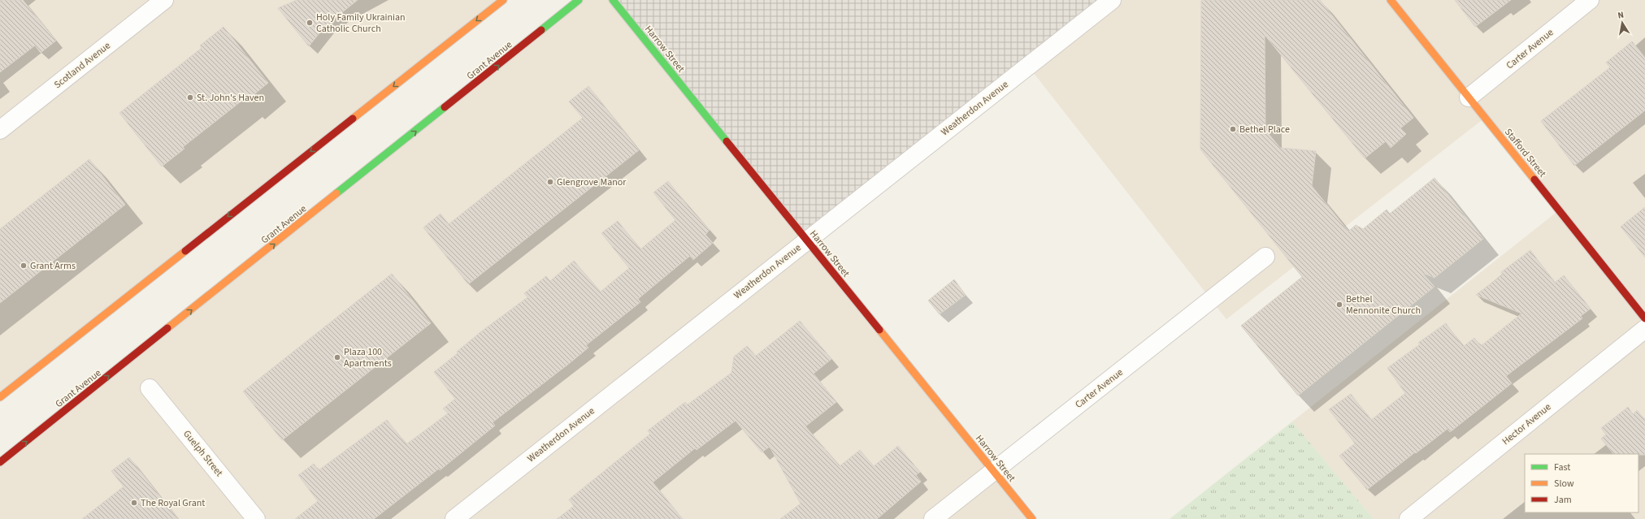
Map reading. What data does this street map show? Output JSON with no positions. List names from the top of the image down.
{
  "streets": {
    "main road": ["Harrow Street", "Grant Avenue", "Stafford Street"],
    "street": [
      "Carter Avenue",
      "Scotland Avenue",
      "Weatherdon Avenue",
      "Hector Avenue",
      "Guelph Street"
    ]
  },
  "crossings": [
    ["Harrow Street", "Carter Avenue"],
    ["Harrow Street", "Weatherdon Avenue"],
    ["Carter Avenue", "Stafford Street"]
  ],
  "places": [
    "Holy Family Ukrainian Catholic Church",
    "St. John's Haven",
    "Bethel Place",
    "Glengrove Manor",
    "Grant Arms",
    "Bethel Mennonite Church",
    "Plaza 100 Apartments",
    "The Royal Grant"
  ],
  "legend": ["Fast", "Slow", "Jam"],
  "north": "top"
}
